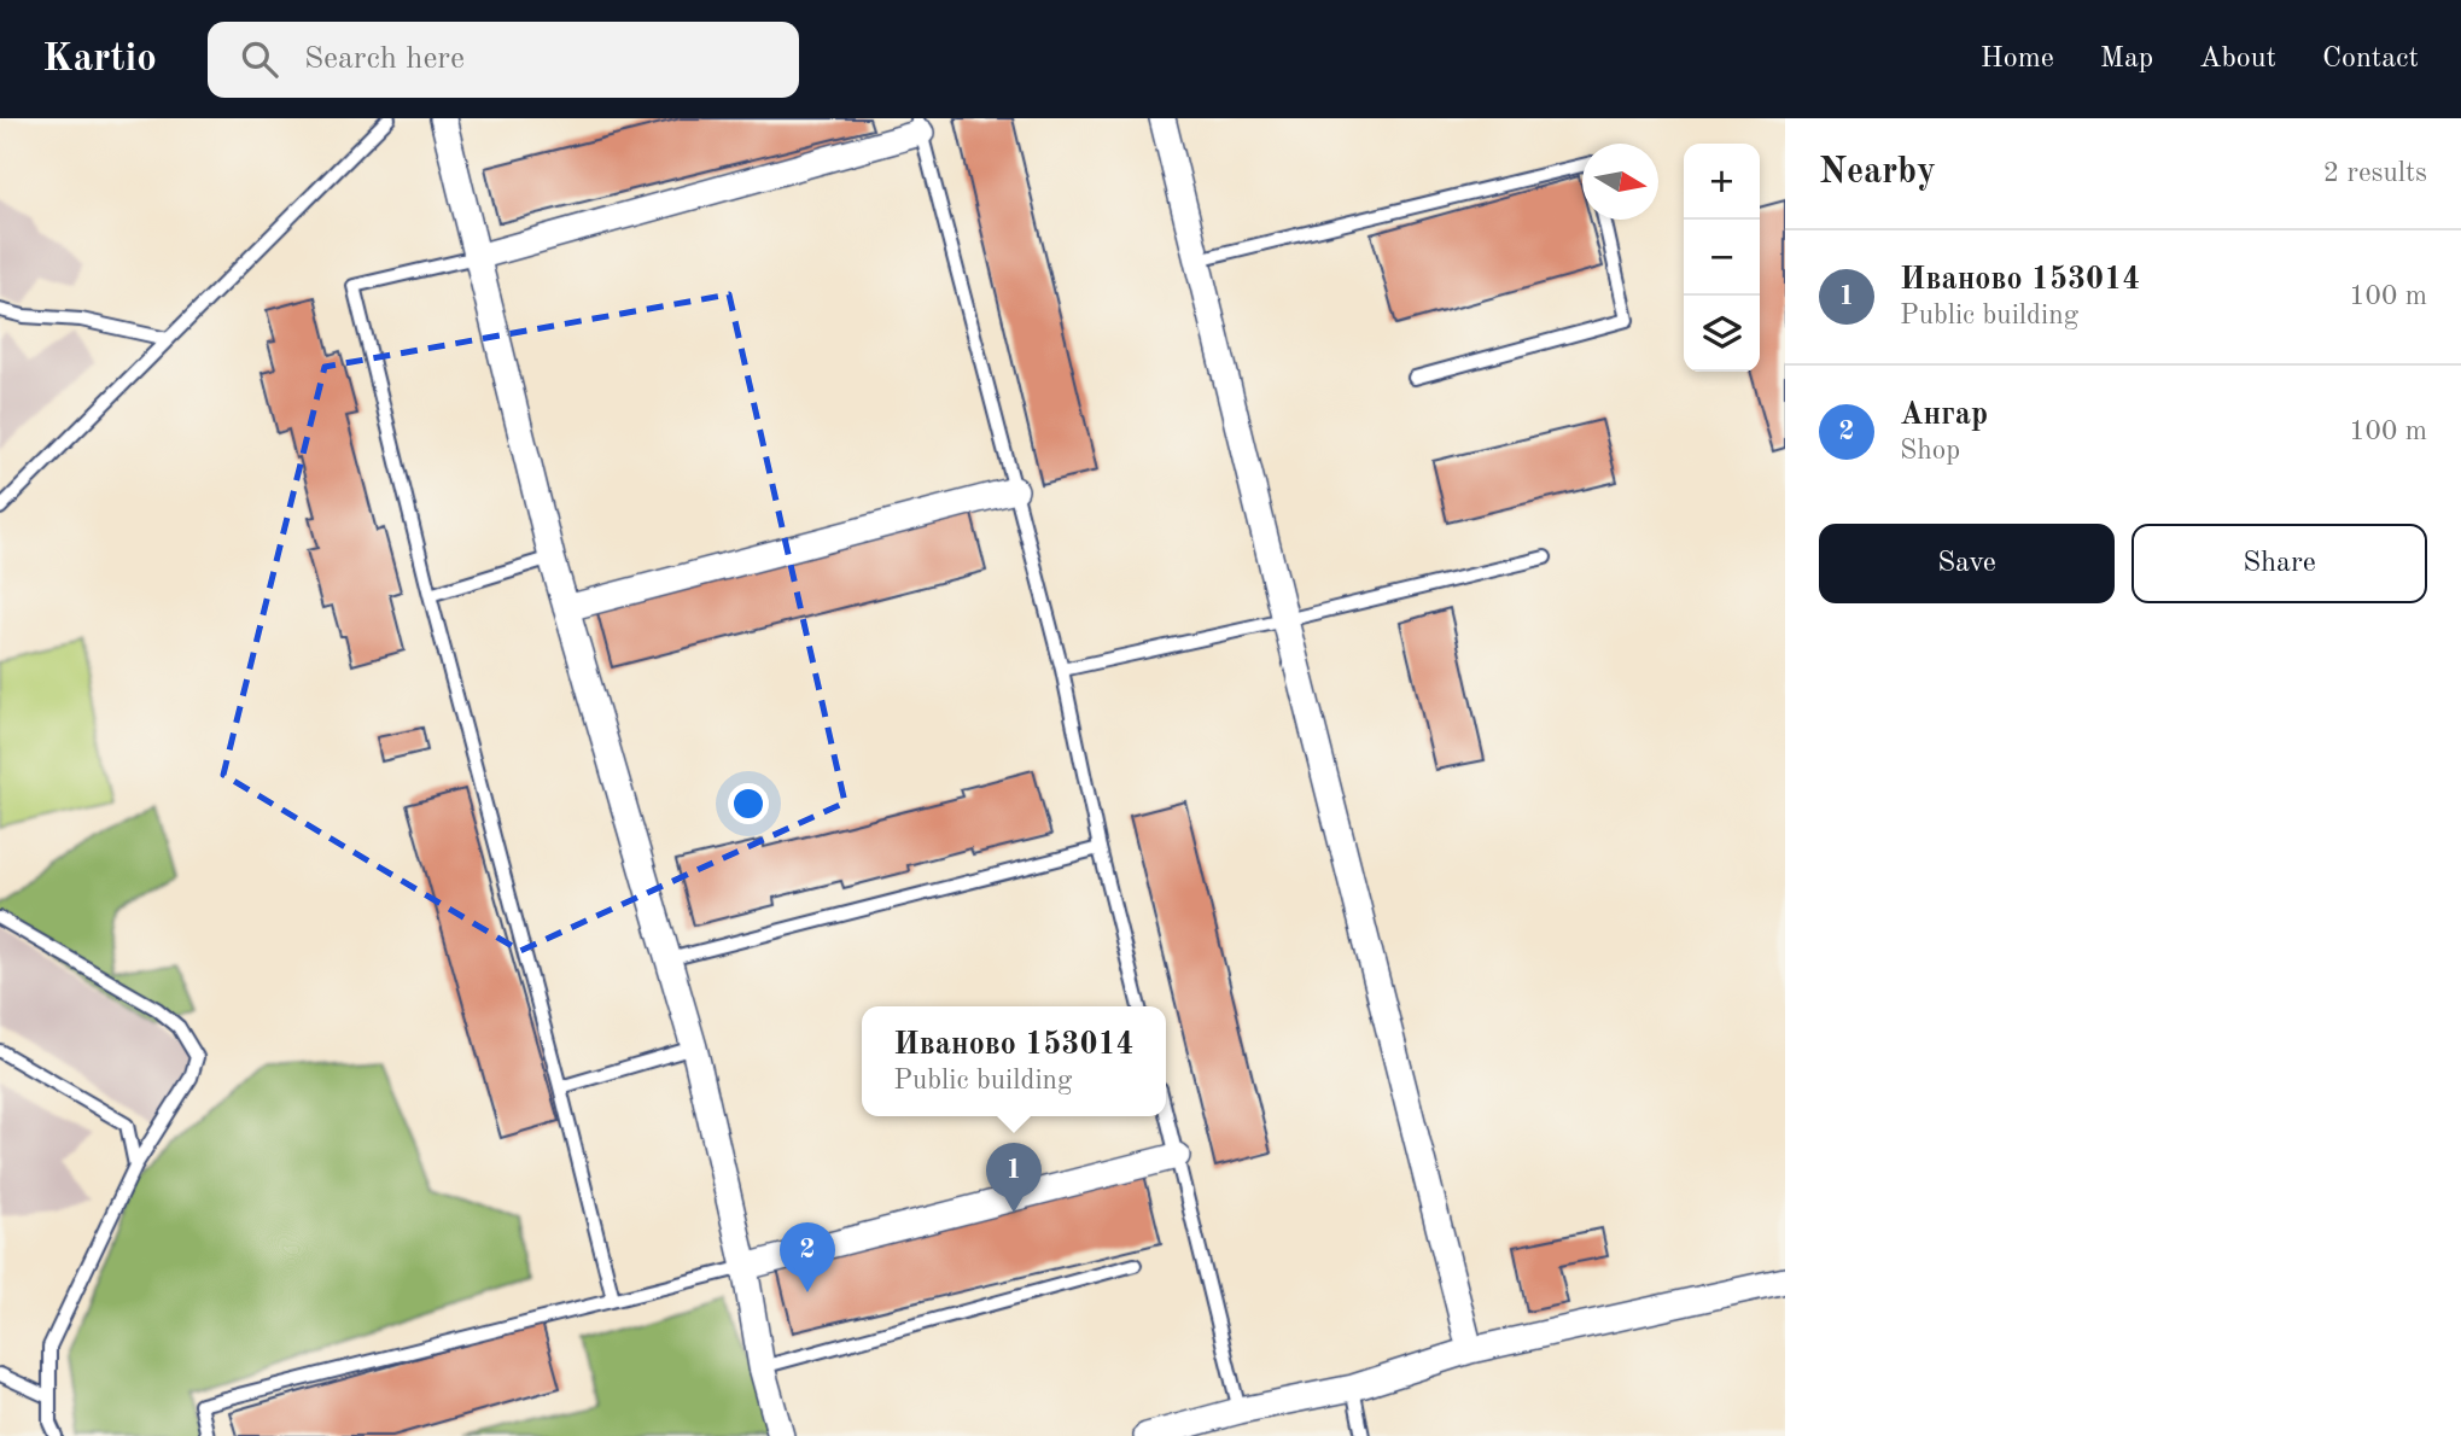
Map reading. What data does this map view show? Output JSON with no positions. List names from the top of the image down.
{
  "north": "right",
  "page": {
    "header": "Kartio",
    "search": "Search here",
    "nav": [
      "Home",
      "Map",
      "About",
      "Contact"
    ],
    "heading": ["Nearby", "2 results"],
    "map_buttons": ["+", "−"],
    "list": [
      {
        "mark": "1",
        "name": "Иваново 153014",
        "note": "Public building",
        "value": "100 m"
      },
      {
        "mark": "2",
        "name": "Ангар",
        "note": "Shop",
        "value": "100 m"
      }
    ],
    "buttons": ["Save", "Share"],
    "popup": ["Иваново 153014", "Public building"],
    "pins": ["1", "2"]
  }
}
